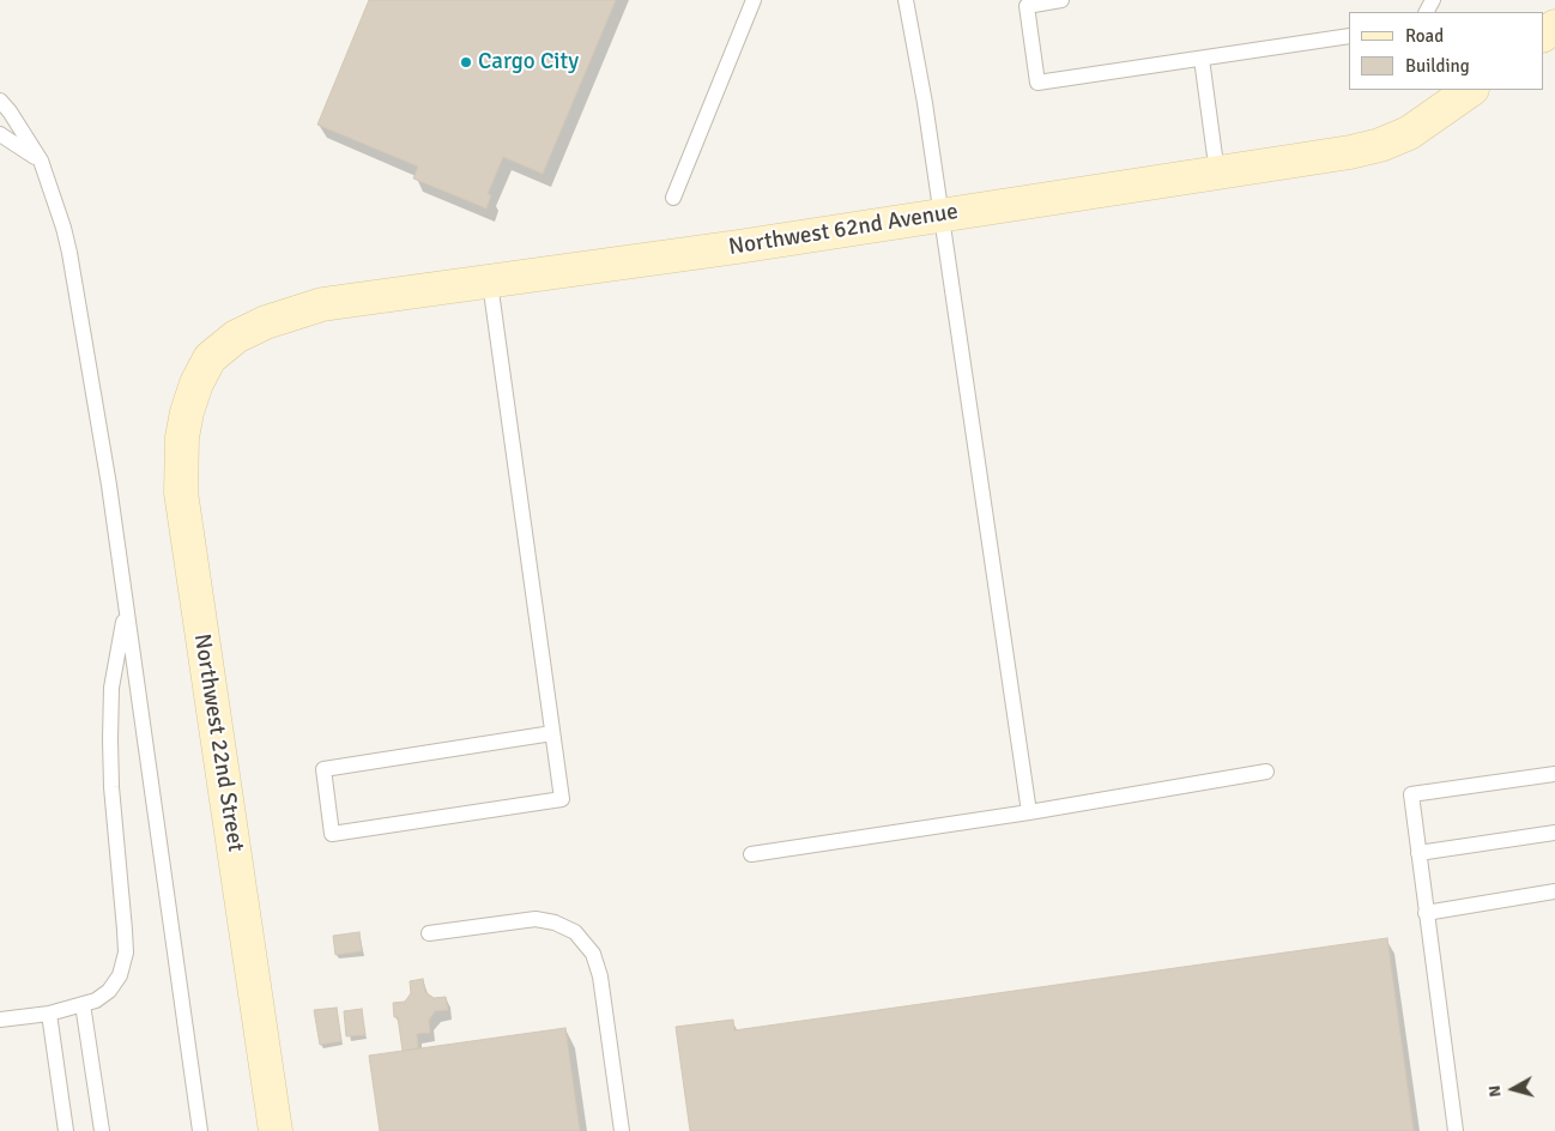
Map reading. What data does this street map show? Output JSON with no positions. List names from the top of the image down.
{
  "streets": {
    "street": ["Northwest 62nd Avenue", "Northwest 22nd Street"]
  },
  "crossings": [
    ["Northwest 62nd Avenue", "Northwest 22nd Street"]
  ],
  "places": ["Cargo City"],
  "legend": ["Road", "Building"],
  "north": "left"
}
